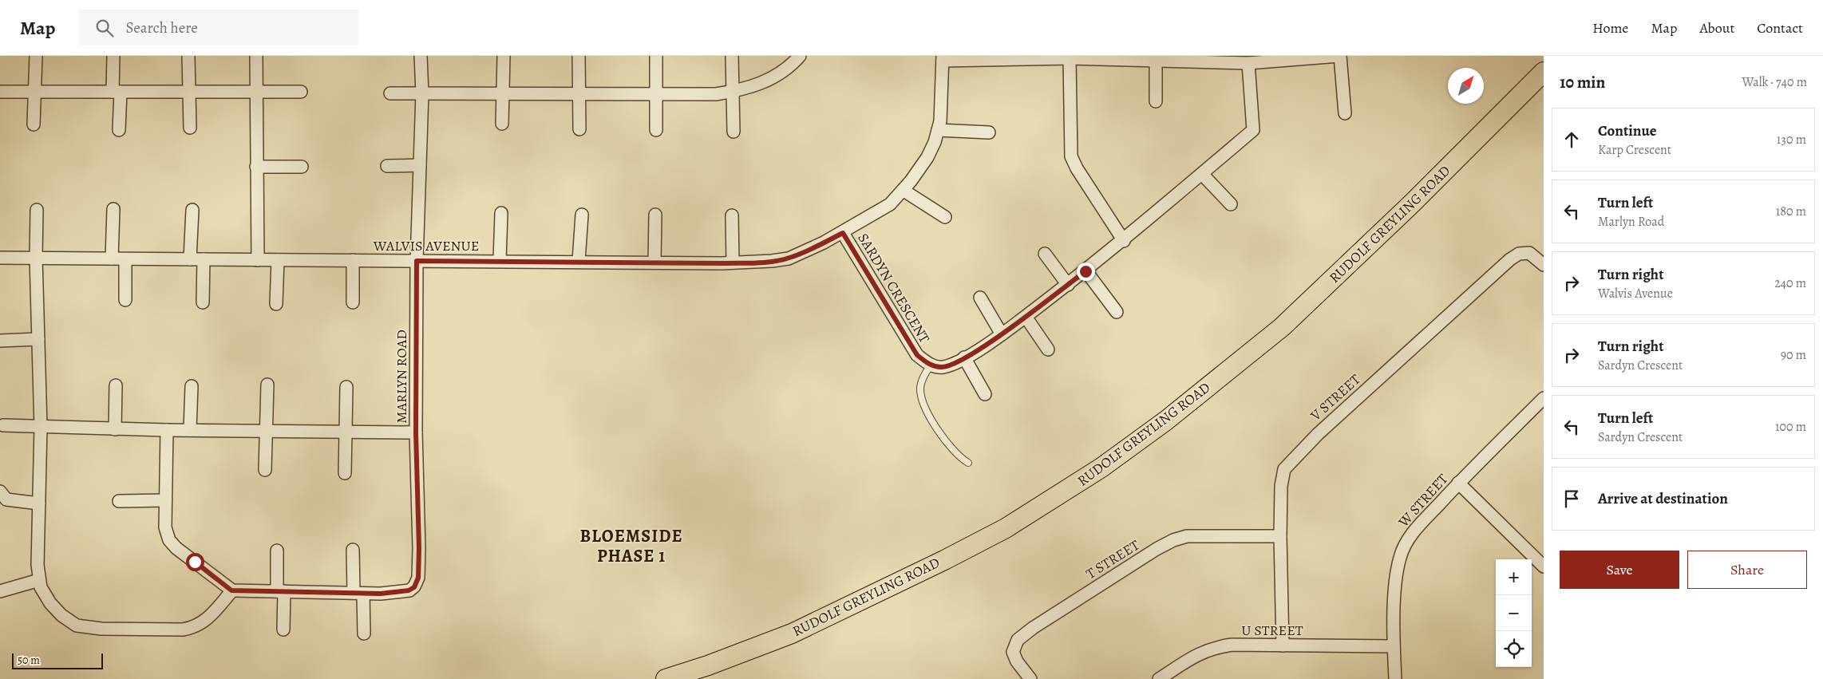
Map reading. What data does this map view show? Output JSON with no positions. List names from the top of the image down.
{
  "streets": {
    "main road": ["RUDOLF GREYLING ROAD"],
    "street": [
      "WALVIS AVENUE",
      "SARDYN CRESCENT",
      "MARLYN ROAD",
      "V STREET",
      "W STREET",
      "T STREET",
      "U STREET"
    ]
  },
  "crossings": [
    ["WALVIS AVENUE", "SARDYN CRESCENT"],
    ["WALVIS AVENUE", "MARLYN ROAD"],
    ["V STREET", "T STREET"],
    ["V STREET", "U STREET"],
    ["W STREET", "U STREET"]
  ],
  "districts": ["BLOEMSIDE PHASE 1"],
  "scale_bar": "50 m",
  "north": "top right",
  "page": {
    "header": "Map",
    "search": "Search here",
    "nav": [
      "Home",
      "Map",
      "About",
      "Contact"
    ],
    "heading": ["10 min", "Walk · 740 m"],
    "list": [
      ["Continue", "Karp Crescent", "130 m"],
      ["Turn left", "Marlyn Road", "180 m"],
      ["Turn right", "Walvis Avenue", "240 m"],
      ["Turn right", "Sardyn Crescent", "90 m"],
      ["Turn left", "Sardyn Crescent", "100 m"],
      "Arrive at destination"
    ],
    "buttons": ["Save", "Share"],
    "map_buttons": ["+", "−"],
    "scale": "50 m"
  }
}
